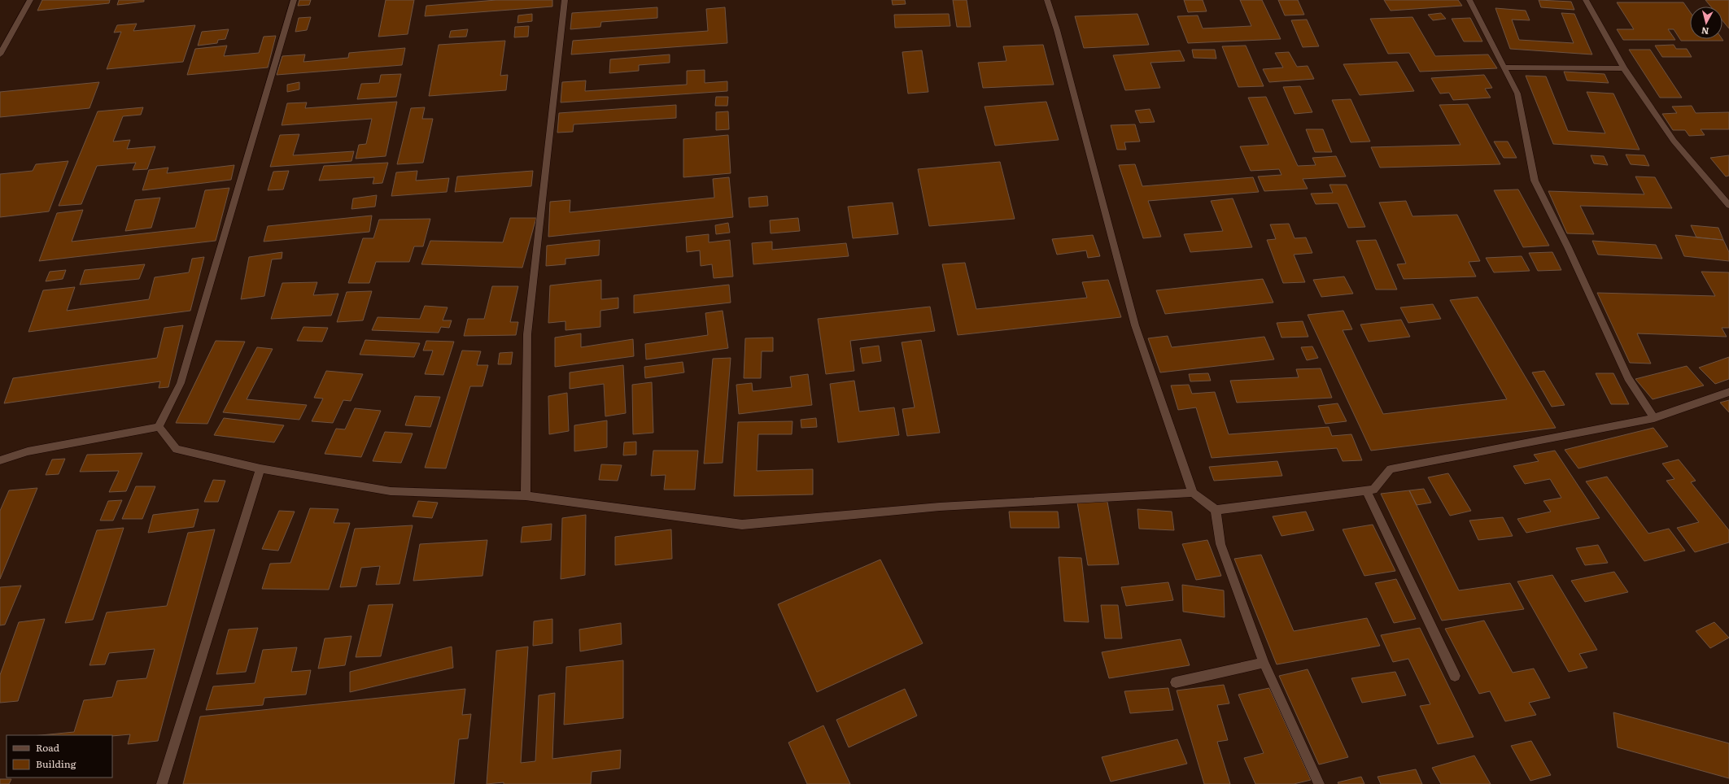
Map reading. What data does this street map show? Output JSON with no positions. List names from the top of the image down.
{
  "legend": ["Road", "Building"],
  "north": "bottom"
}
